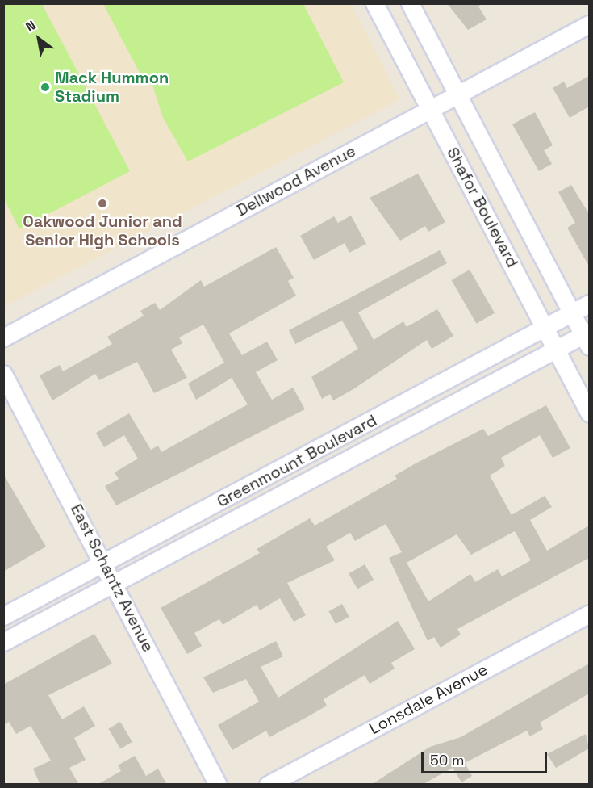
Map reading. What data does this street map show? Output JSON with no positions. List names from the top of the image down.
{
  "streets": {
    "street": [
      "Dellwood Avenue",
      "Shafor Boulevard",
      "Greenmount Boulevard",
      "East Schantz Avenue",
      "Lonsdale Avenue"
    ]
  },
  "crossings": [
    ["Dellwood Avenue", "Shafor Boulevard"],
    ["Shafor Boulevard", "Greenmount Boulevard"],
    ["Greenmount Boulevard", "East Schantz Avenue"]
  ],
  "places": ["Mack Hummon Stadium", "Oakwood Junior and Senior High Schools"],
  "scale_bar": "50 m",
  "north": "top left"
}
